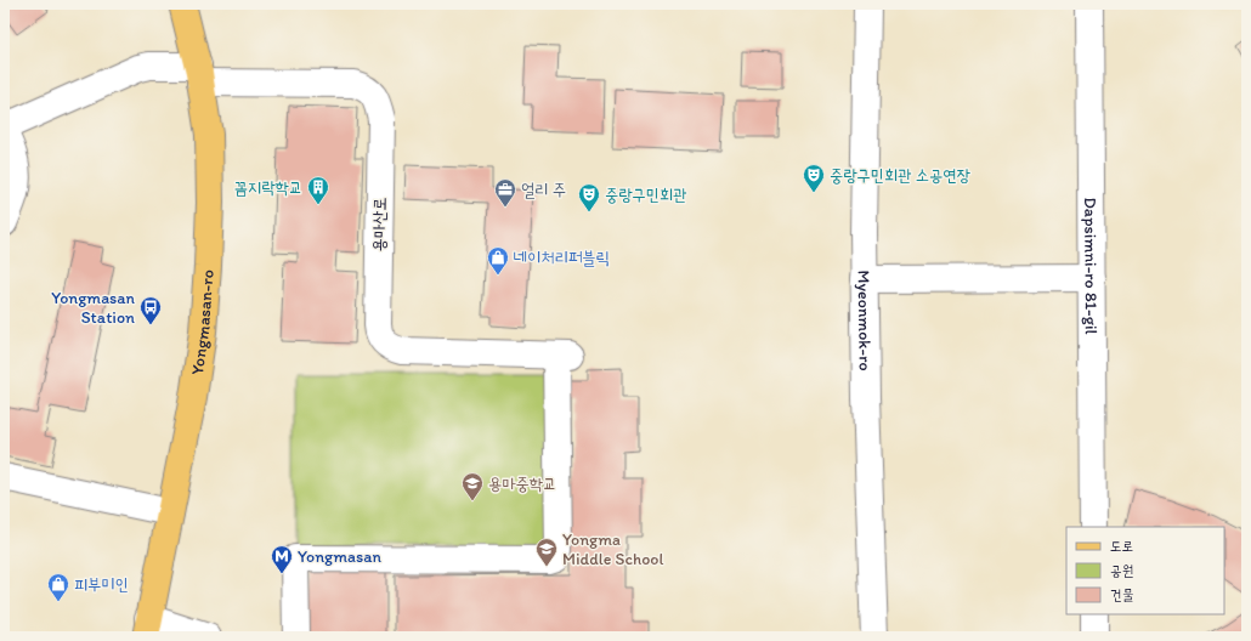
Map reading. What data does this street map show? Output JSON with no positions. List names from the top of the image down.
{
  "streets": {
    "main road": ["Yongmasan-ro"],
    "street": ["용마산로", "Dapsimni-ro 81-gil", "Myeonmok-ro"]
  },
  "crossings": [
    ["용마산로", "Yongmasan-ro"]
  ],
  "places": {
    "theatre": ["중랑구민회관 소공연장", "중랑구민회관"],
    "building": ["꼼지락학교"],
    "office": ["얼리 주"],
    "shop": ["네이처리퍼블릭", "피부미인"],
    "bus stop": ["Yongmasan Station"],
    "school or university": ["용마중학교", "Yongma Middle School"],
    "metro station": ["Yongmasan"]
  },
  "legend": ["도로", "공원", "건물"]
}
